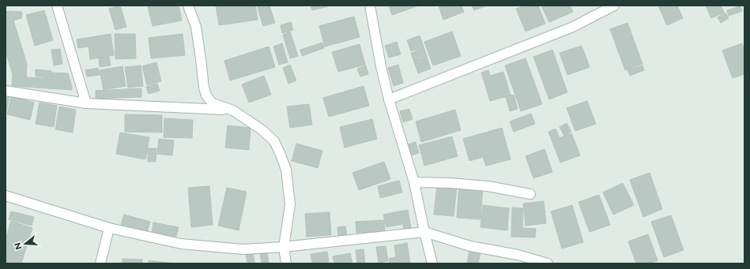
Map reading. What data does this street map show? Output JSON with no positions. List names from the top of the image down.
{
  "north": "left"
}
